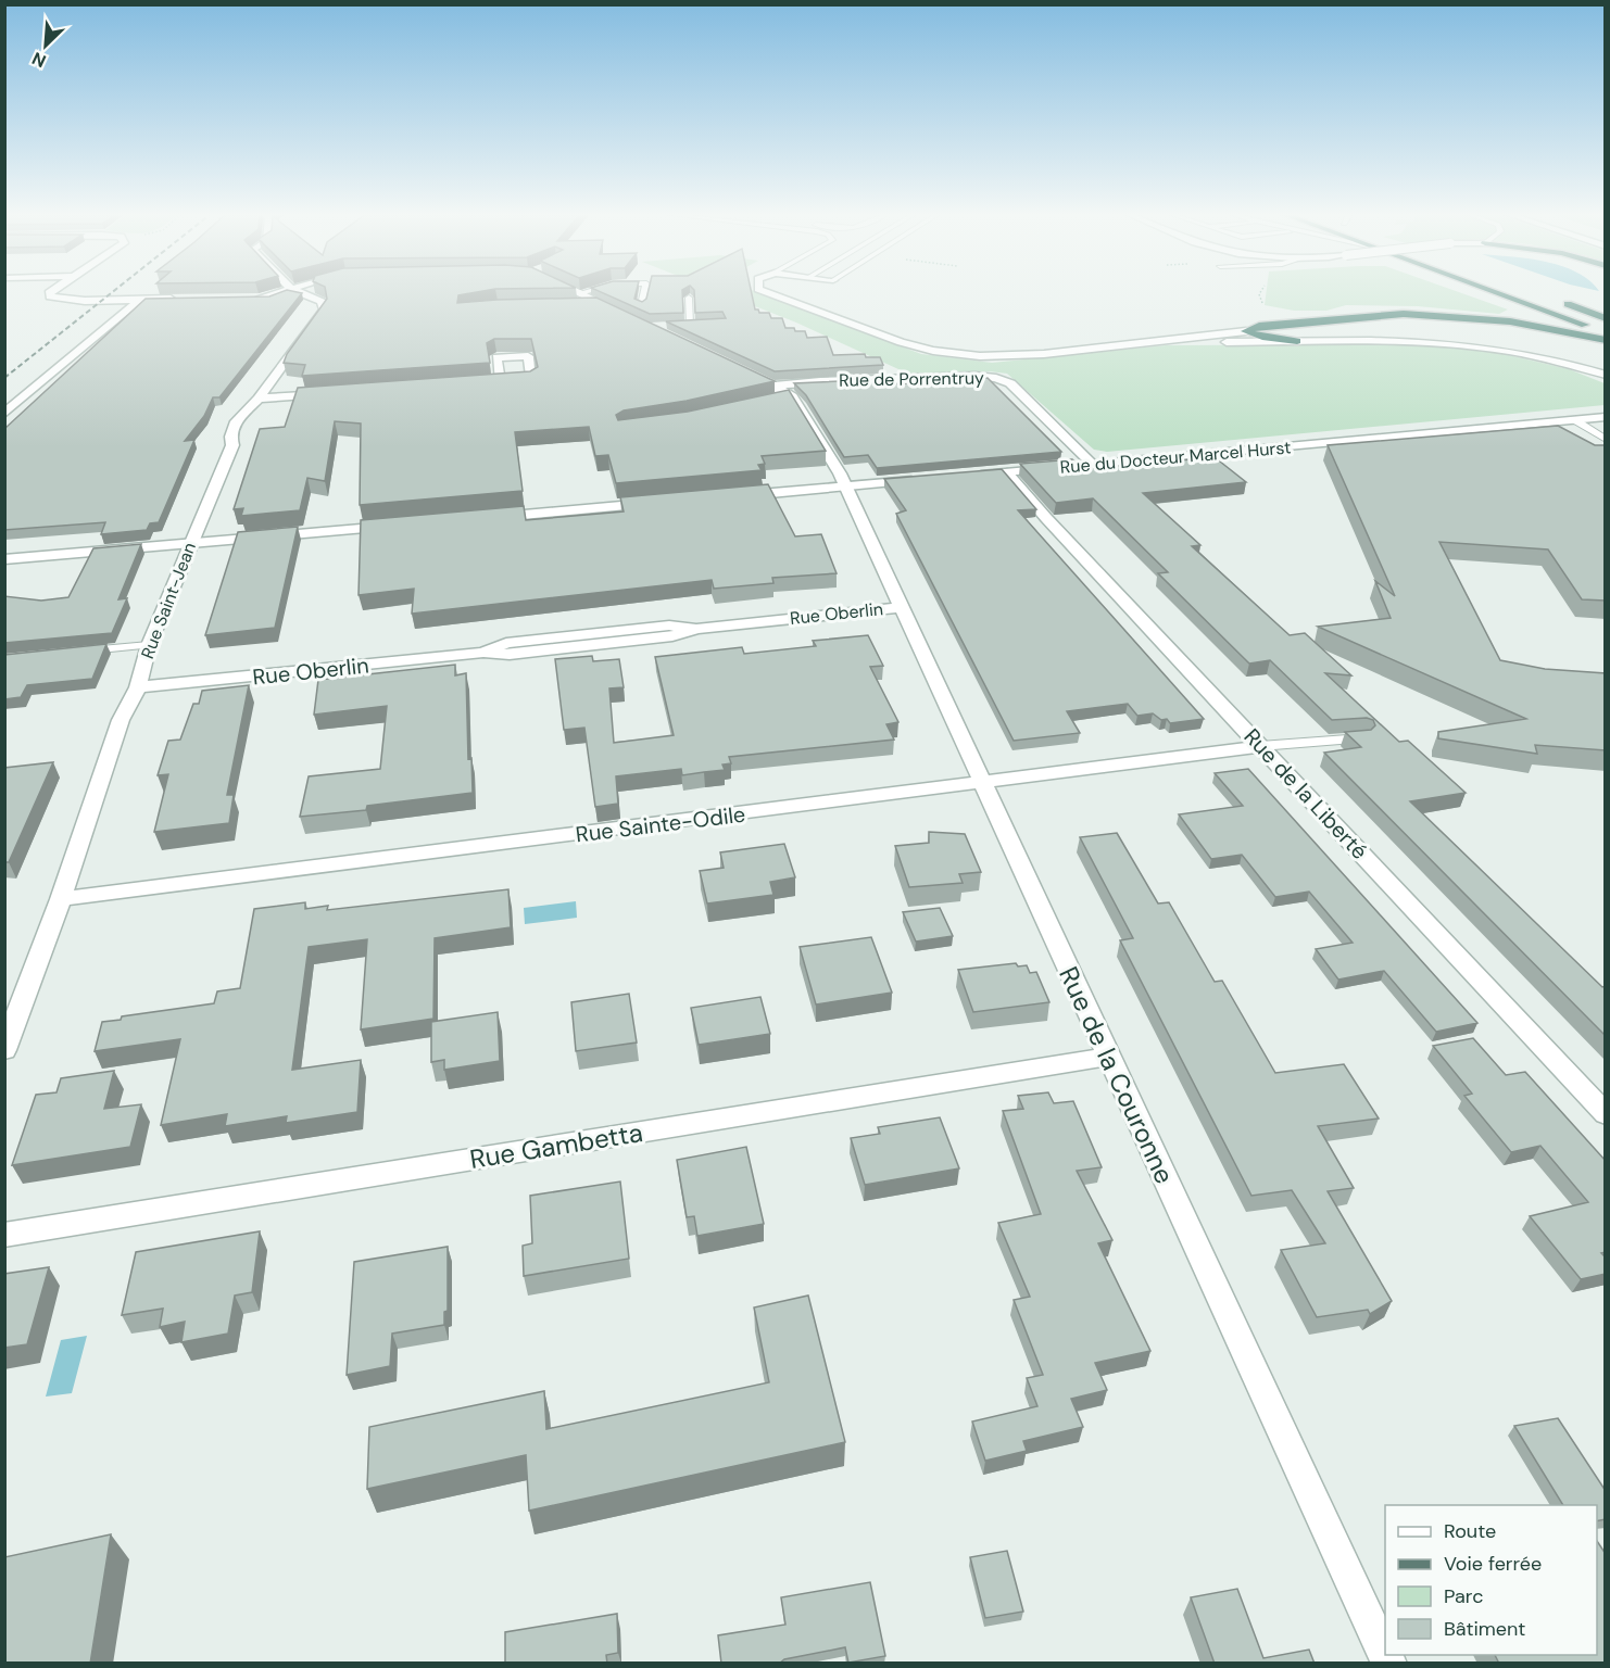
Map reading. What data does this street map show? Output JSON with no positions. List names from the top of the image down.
{
  "streets": {
    "street": [
      "Rue de Porrentruy",
      "Rue du Docteur Marcel Hurst",
      "Rue Saint-Jean",
      "Rue Oberlin",
      "Rue de la Liberté",
      "Rue Sainte-Odile",
      "Rue de la Couronne",
      "Rue Gambetta"
    ]
  },
  "crossings": [
    ["Rue de Porrentruy", "Rue du Docteur Marcel Hurst"],
    ["Rue du Docteur Marcel Hurst", "Rue de la Liberté"],
    ["Rue Saint-Jean", "Rue Oberlin"],
    ["Rue Saint-Jean", "Rue Sainte-Odile"],
    ["Rue Oberlin", "Rue de la Couronne"],
    ["Rue de la Liberté", "Rue Sainte-Odile"],
    ["Rue Sainte-Odile", "Rue de la Couronne"],
    ["Rue de la Couronne", "Rue Gambetta"]
  ],
  "legend": [
    "Route",
    "Voie ferrée",
    "Parc",
    "Bâtiment"
  ],
  "north": "bottom left"
}
